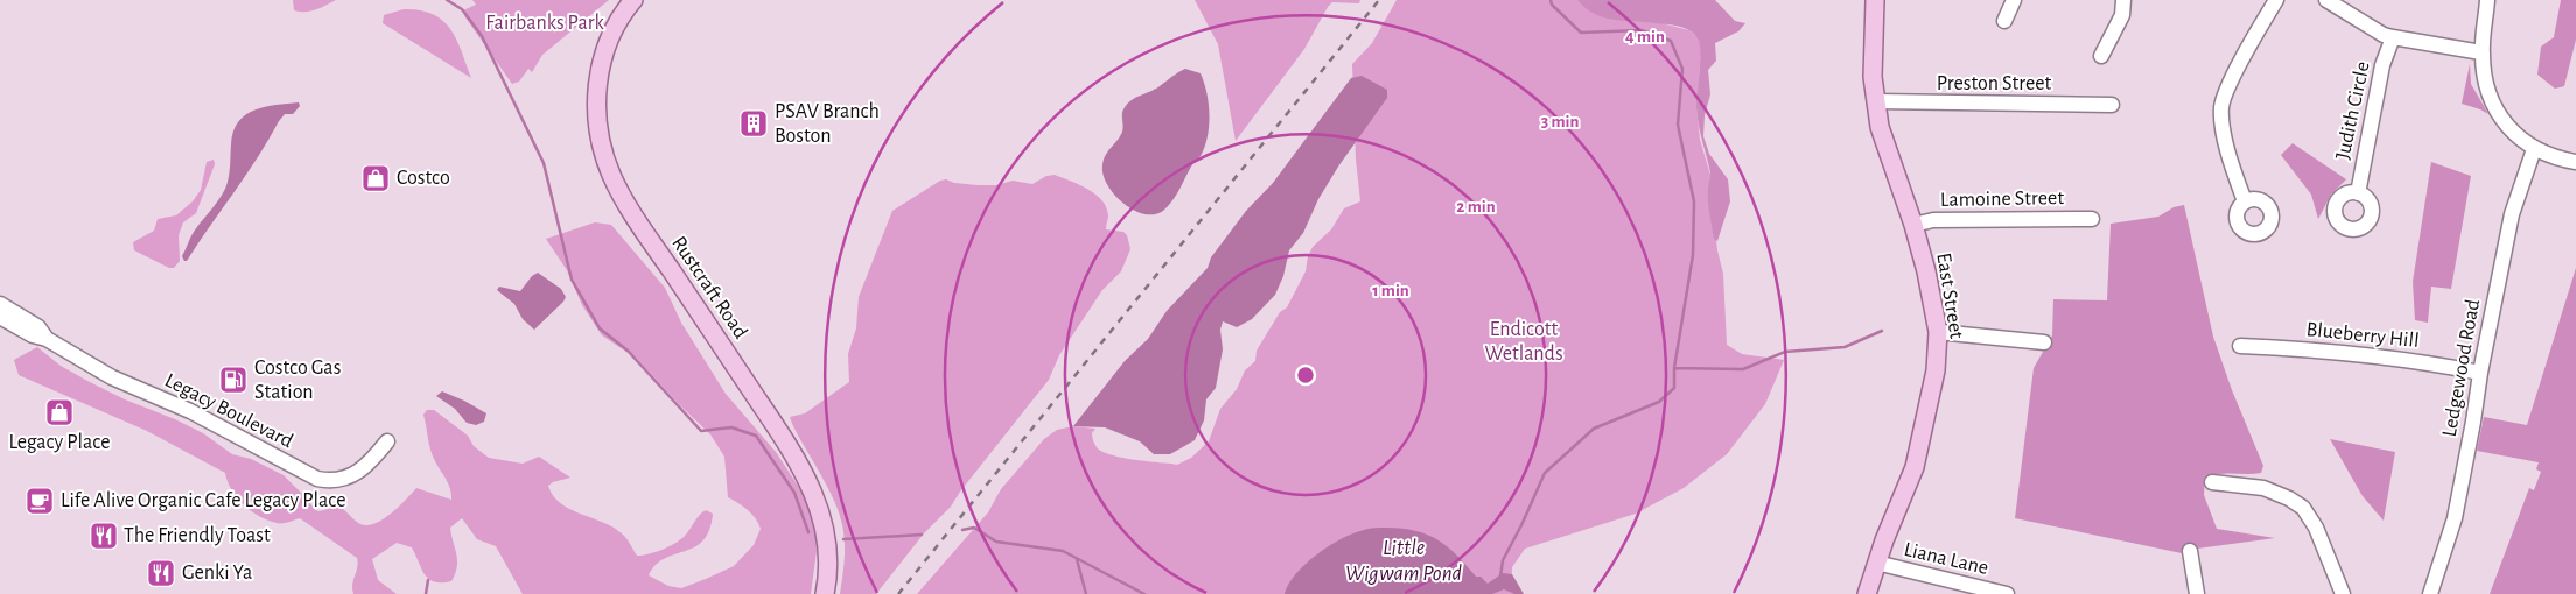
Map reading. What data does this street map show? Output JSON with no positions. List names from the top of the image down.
{
  "streets": {
    "main road": ["Rustcraft Road", "East Street"],
    "street": [
      "Preston Street",
      "Judith Circle",
      "Lamoine Street",
      "Blueberry Hill",
      "Ledgewood Road",
      "Legacy Boulevard",
      "Liana Lane"
    ]
  },
  "crossings": [
    ["Preston Street", "East Street"],
    ["Lamoine Street", "East Street"],
    ["East Street", "Liana Lane"],
    ["Blueberry Hill", "Ledgewood Road"]
  ],
  "water": ["Little Wigwam Pond"],
  "parks": ["Fairbanks Park", "Endicott Wetlands"],
  "places": {
    "building": ["PSAV Branch Boston"],
    "shop": ["Costco", "Legacy Place"],
    "fuel station": ["Costco Gas Station"],
    "cafe": ["Life Alive Organic Cafe Legacy Place"],
    "restaurant": ["The Friendly Toast", "Genki Ya"]
  },
  "rings": [
    "4 min",
    "3 min",
    "2 min",
    "1 min"
  ]
}
